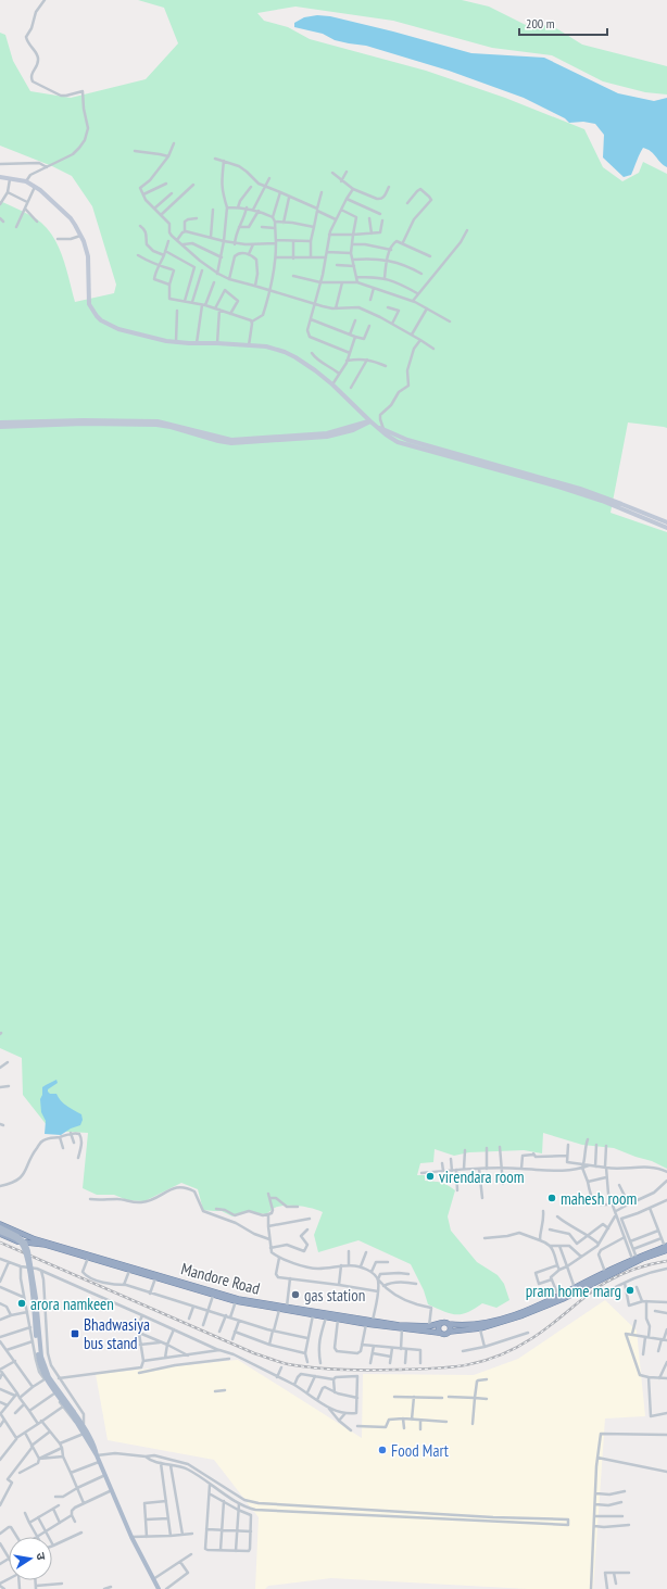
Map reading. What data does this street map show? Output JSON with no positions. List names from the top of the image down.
{
  "streets": {
    "highway": ["Mandore Road"]
  },
  "places": {
    "other": [
      "virendara room",
      "mahesh room",
      "pram home marg",
      "gas station",
      "arora namkeen",
      "Food Mart"
    ],
    "transit": ["Bhadwasiya bus stand"]
  },
  "scale_bar": "200 m",
  "north": "right"
}
